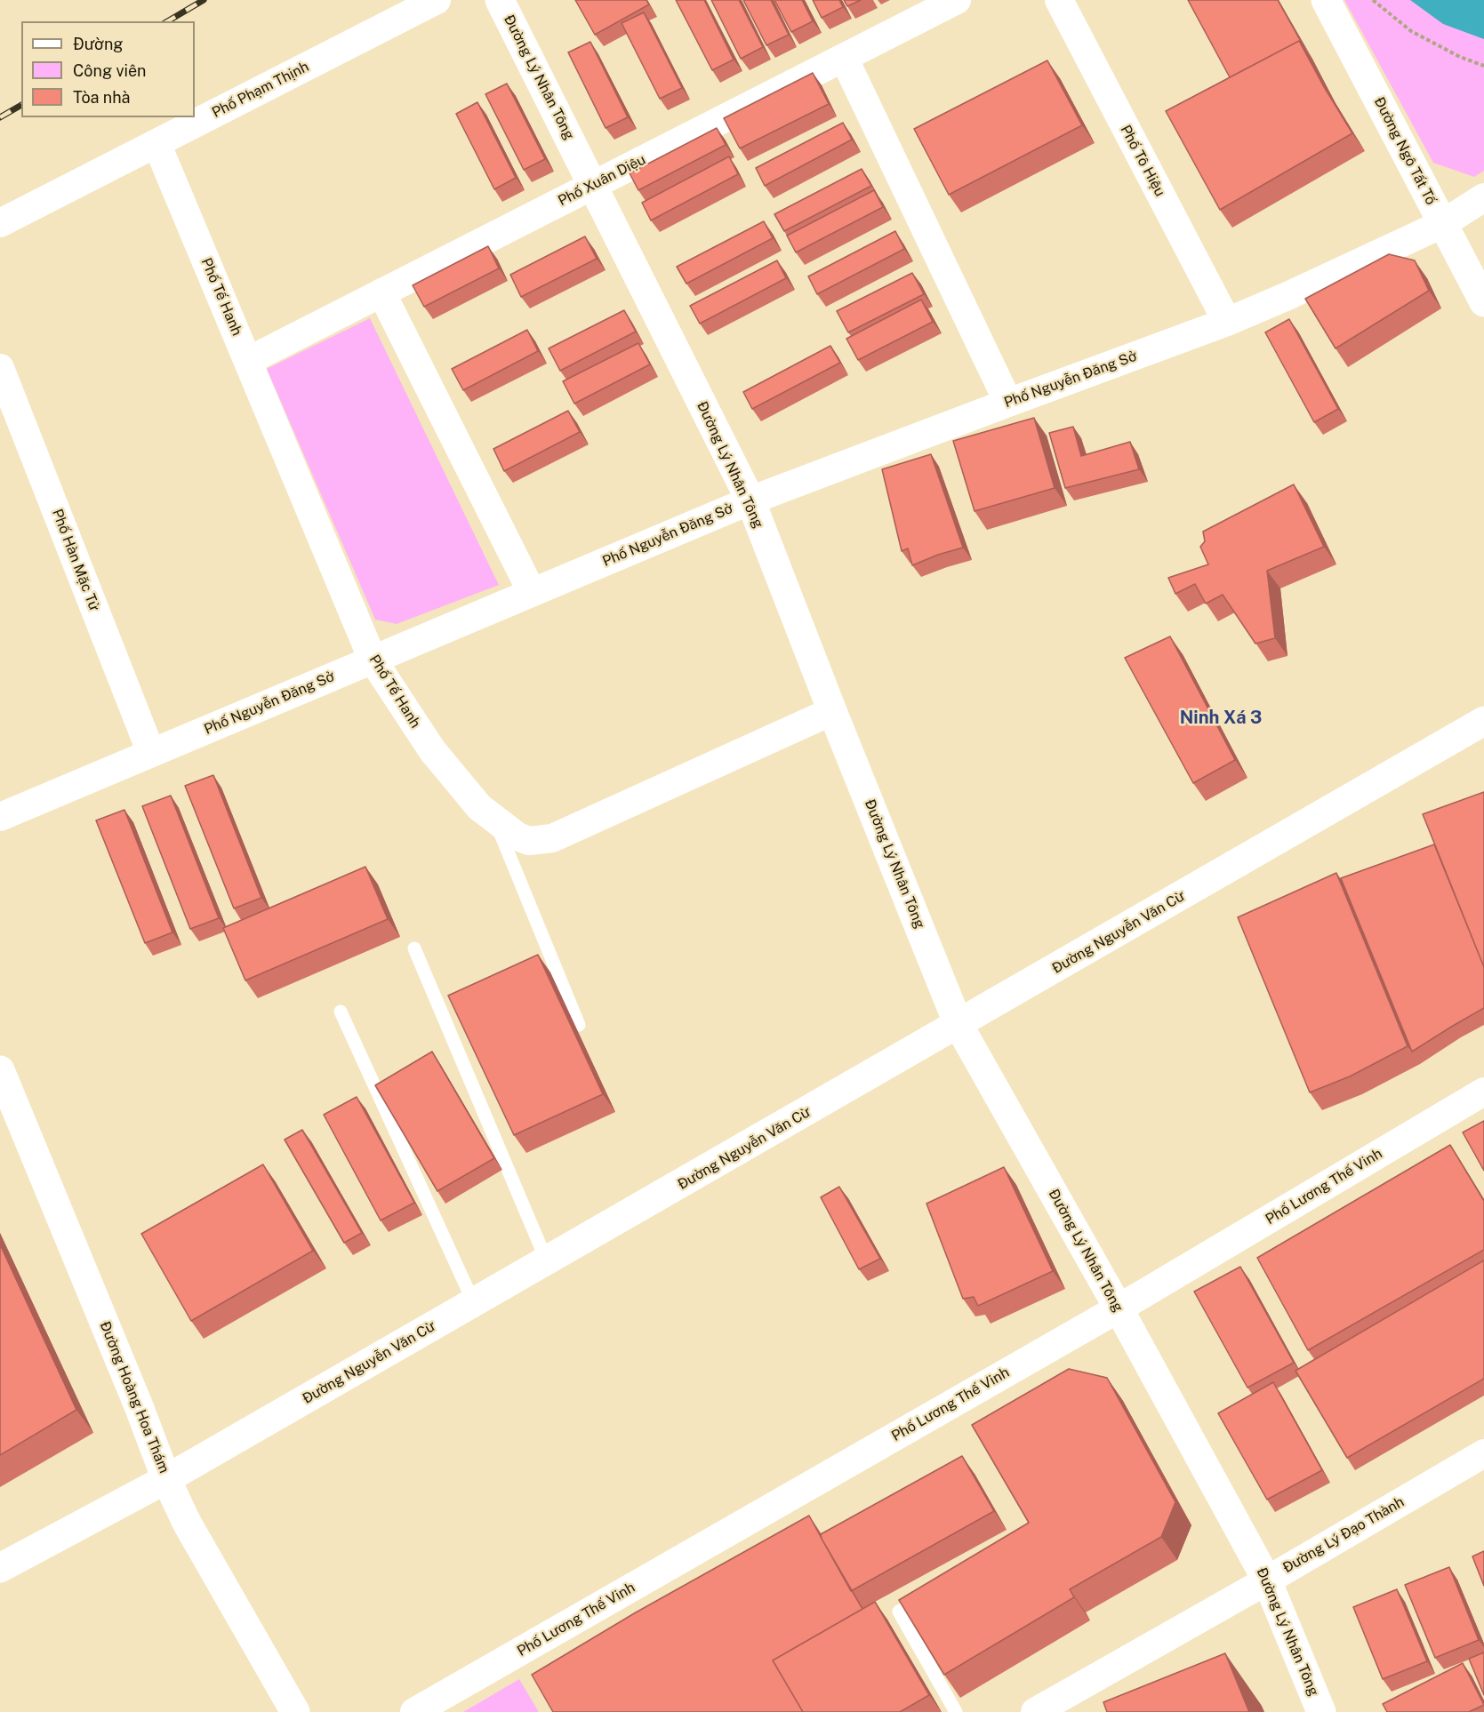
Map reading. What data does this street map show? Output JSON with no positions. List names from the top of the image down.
{
  "streets": {
    "street": [
      "Đường Lý Nhân Tông",
      "Phố Phạm Thịnh",
      "Đường Ngô Tất Tố",
      "Phố Tô Hiệu",
      "Phố Xuân Diệu",
      "Phố Tế Hanh",
      "Phố Nguyễn Đăng Sở",
      "Phố Hàn Mặc Tử",
      "Đường Nguyễn Văn Cừ",
      "Phố Lương Thế Vinh",
      "Đường Hoàng Hoa Thám",
      "Đường Lý Đạo Thành"
    ]
  },
  "crossings": [
    ["Đường Lý Nhân Tông", "Phố Xuân Diệu"],
    ["Đường Lý Nhân Tông", "Phố Tế Hanh"],
    ["Đường Lý Nhân Tông", "Phố Nguyễn Đăng Sở"],
    ["Đường Lý Nhân Tông", "Đường Nguyễn Văn Cừ"],
    ["Đường Lý Nhân Tông", "Phố Lương Thế Vinh"],
    ["Đường Lý Nhân Tông", "Đường Lý Đạo Thành"],
    ["Phố Phạm Thịnh", "Phố Tế Hanh"],
    ["Đường Ngô Tất Tố", "Phố Nguyễn Đăng Sở"],
    ["Phố Tô Hiệu", "Phố Nguyễn Đăng Sở"],
    ["Phố Xuân Diệu", "Phố Tế Hanh"],
    ["Phố Tế Hanh", "Phố Nguyễn Đăng Sở"],
    ["Phố Nguyễn Đăng Sở", "Phố Hàn Mặc Tử"],
    ["Đường Nguyễn Văn Cừ", "Đường Hoàng Hoa Thám"]
  ],
  "districts": ["Ninh Xá 3"],
  "legend": ["Đường", "Công viên", "Tòa nhà"]
}
